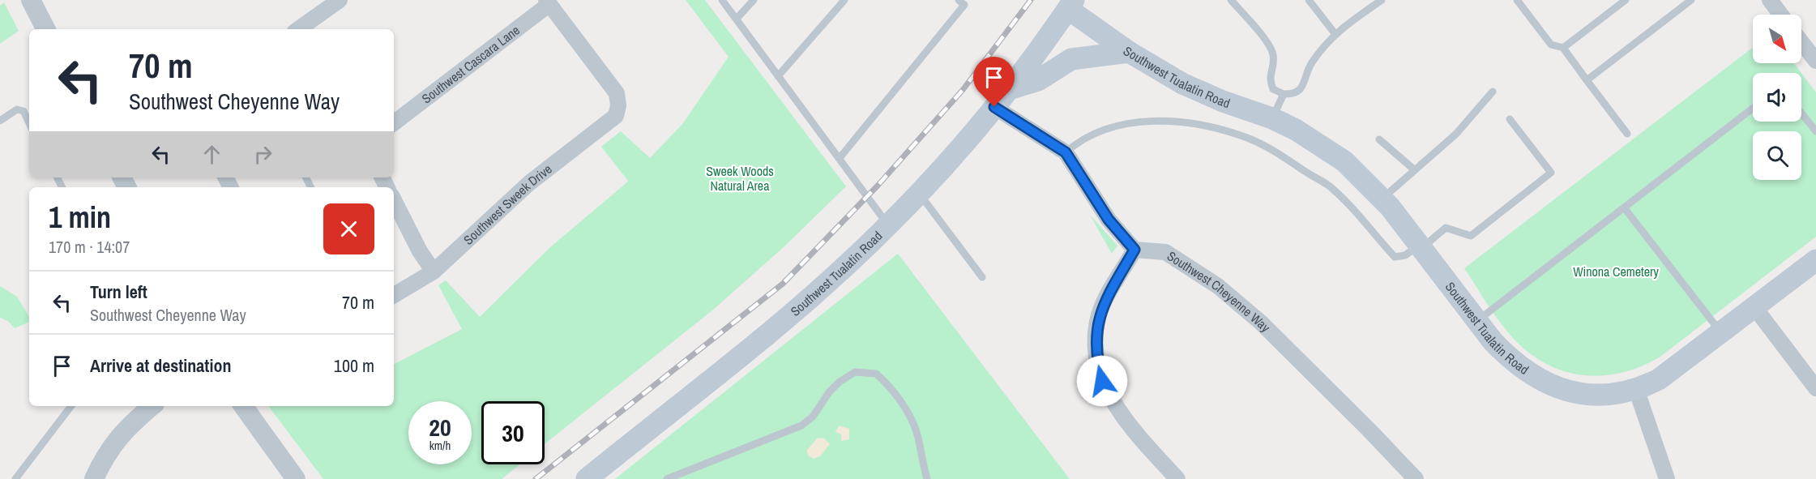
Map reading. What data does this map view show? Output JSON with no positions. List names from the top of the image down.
{
  "streets": {
    "main road": ["Southwest Tualatin Road"],
    "street": ["Southwest Cascara Lane", "Southwest Sweek Drive", "Southwest Cheyenne Way"]
  },
  "crossings": [
    ["Southwest Cascara Lane", "Southwest Sweek Drive"]
  ],
  "parks": ["Sweek Woods Natural Area", "Winona Cemetery"],
  "north": "bottom right",
  "page": {
    "turn": ["70 m", "Southwest Cheyenne Way"],
    "heading": ["1 min", "170 m · 14:07"],
    "list": [
      {
        "name": "Turn left",
        "note": "Southwest Cheyenne Way",
        "value": "70 m"
      },
      {
        "name": "Arrive at destination",
        "value": "100 m"
      }
    ],
    "speed": "20 km/h",
    "limit": "30"
  }
}
